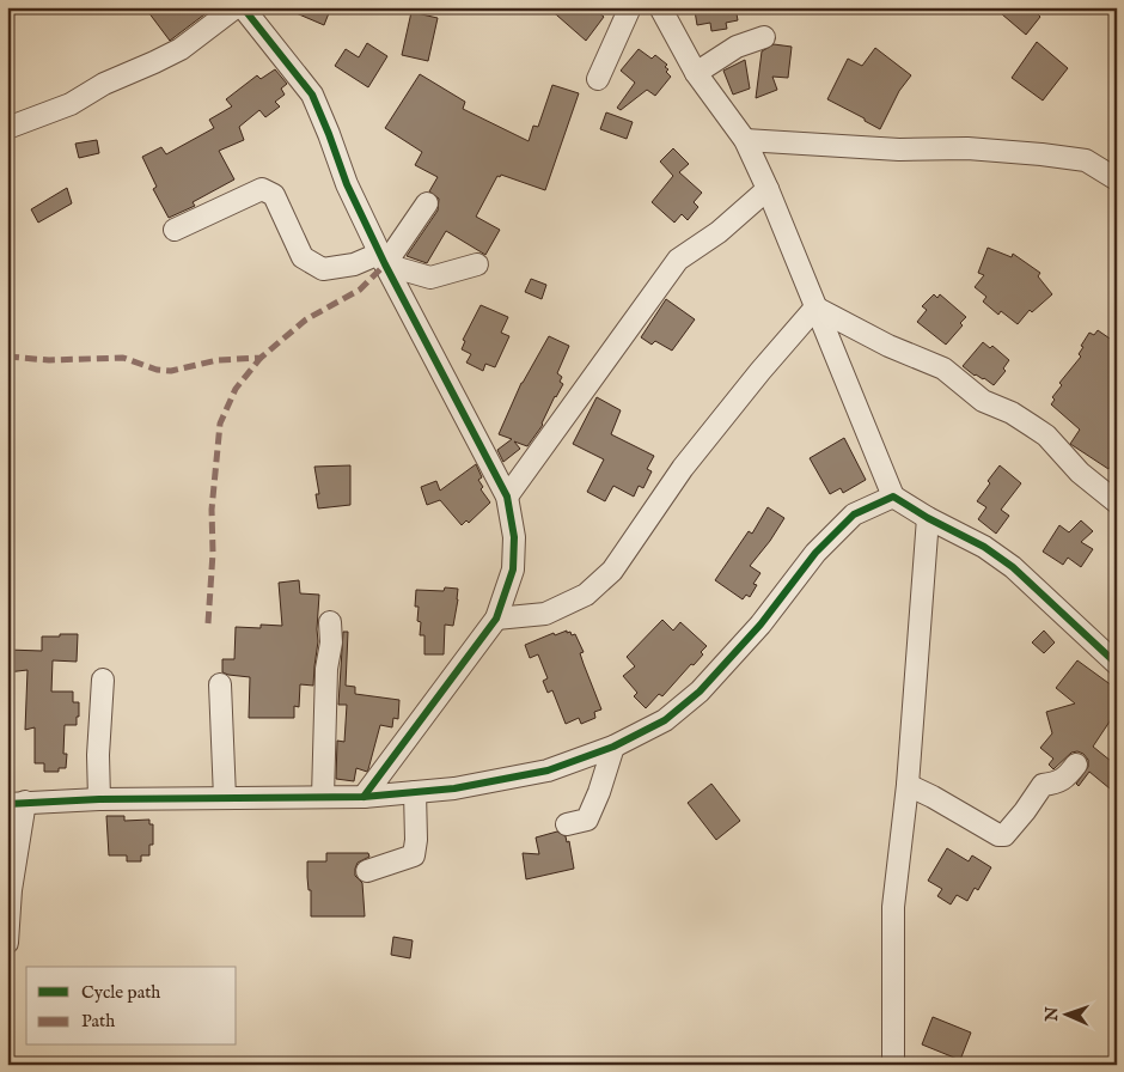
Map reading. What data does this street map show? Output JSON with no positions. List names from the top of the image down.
{
  "legend": ["Cycle path", "Path"],
  "north": "left"
}
